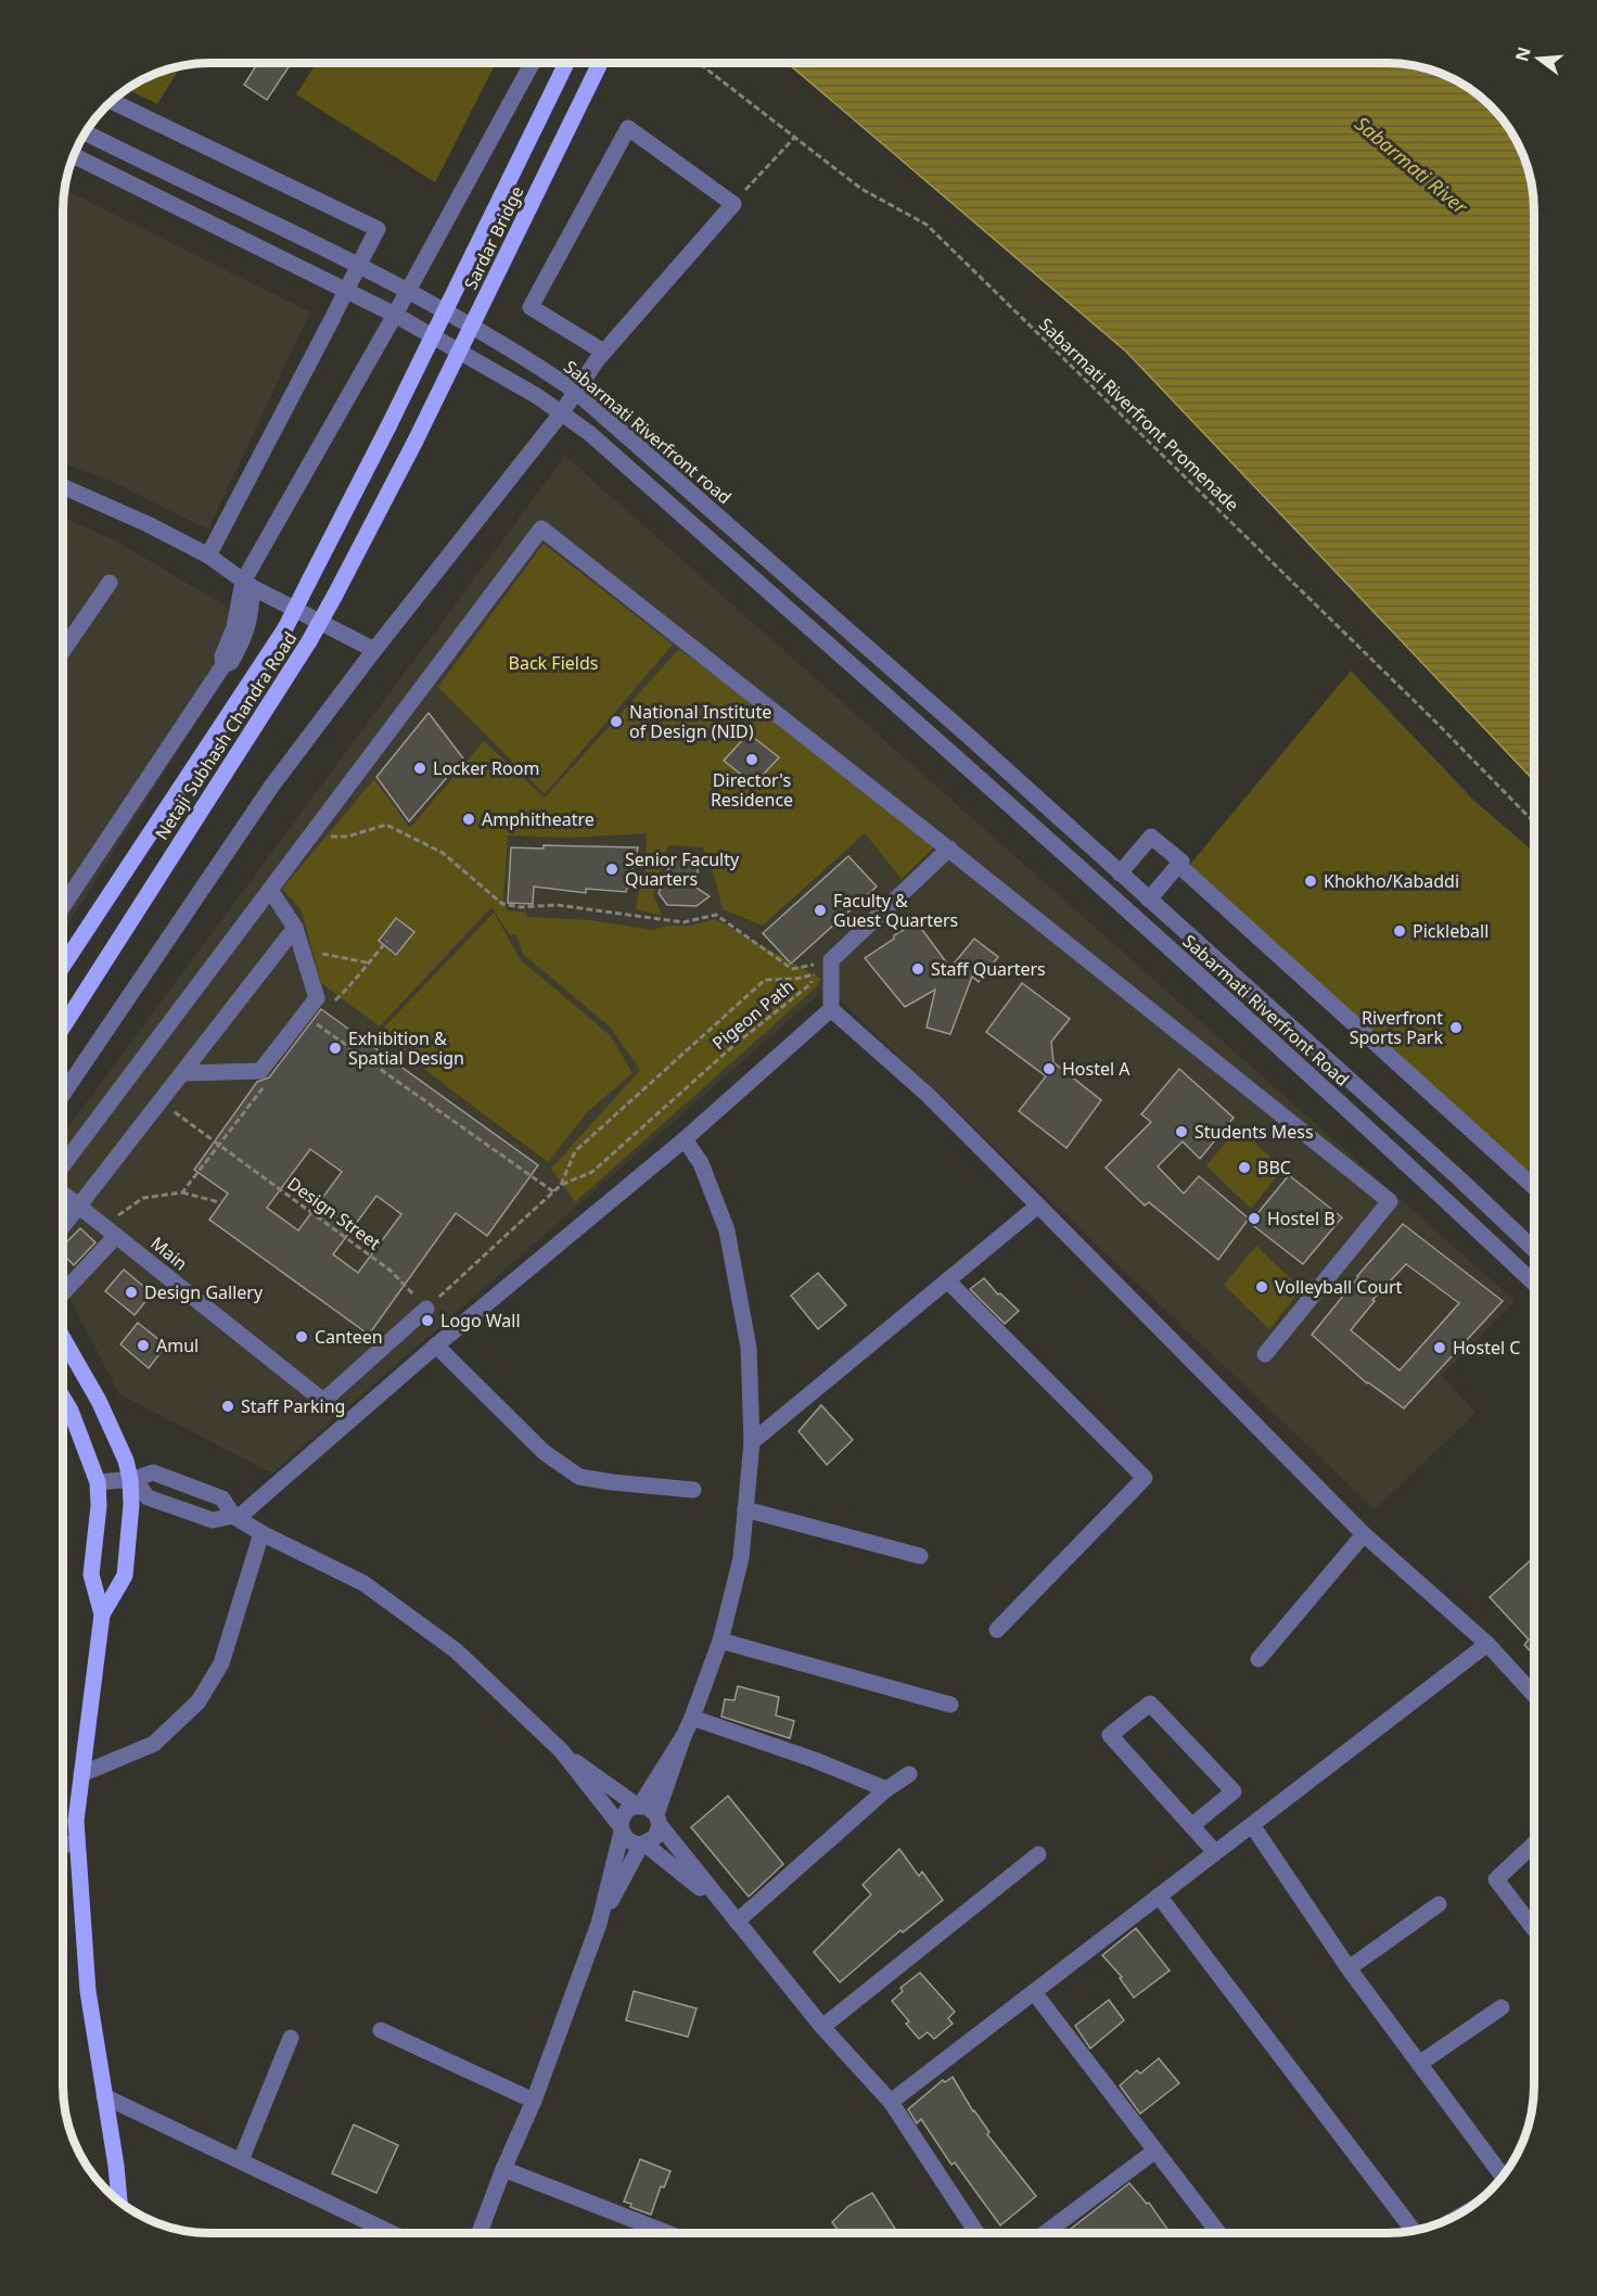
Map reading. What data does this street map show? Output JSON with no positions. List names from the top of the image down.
{
  "streets": {
    "main road": ["Sardar Bridge", "Netaji Subhash Chandra Road"],
    "street": ["Sabarmati Riverfront road", "Sabarmati Riverfront Road", "Main"],
    "path": ["Sabarmati Riverfront Promenade", "Pigeon Path", "Design Street"]
  },
  "crossings": [
    ["Sardar Bridge", "Netaji Subhash Chandra Road"],
    ["Sabarmati Riverfront road", "Sabarmati Riverfront Road"],
    ["Pigeon Path", "Design Street"],
    ["Pigeon Path", "Main"],
    ["Design Street", "Main"]
  ],
  "water": ["Sabarmati River"],
  "parks": ["Back Fields"],
  "places": [
    "National Institute of Design (NID)",
    "Director's Residence",
    "Locker Room",
    "Amphitheatre",
    "Senior Faculty Quarters",
    "Khokho/Kabaddi",
    "Faculty & Guest Quarters",
    "Pickleball",
    "Staff Quarters",
    "Riverfront Sports Park",
    "Exhibition & Spatial Design",
    "Hostel A",
    "Students Mess",
    "BBC",
    "Hostel B",
    "Volleyball Court",
    "Design Gallery",
    "Logo Wall",
    "Canteen",
    "Amul",
    "Hostel C",
    "Staff Parking"
  ],
  "north": "left"
}
